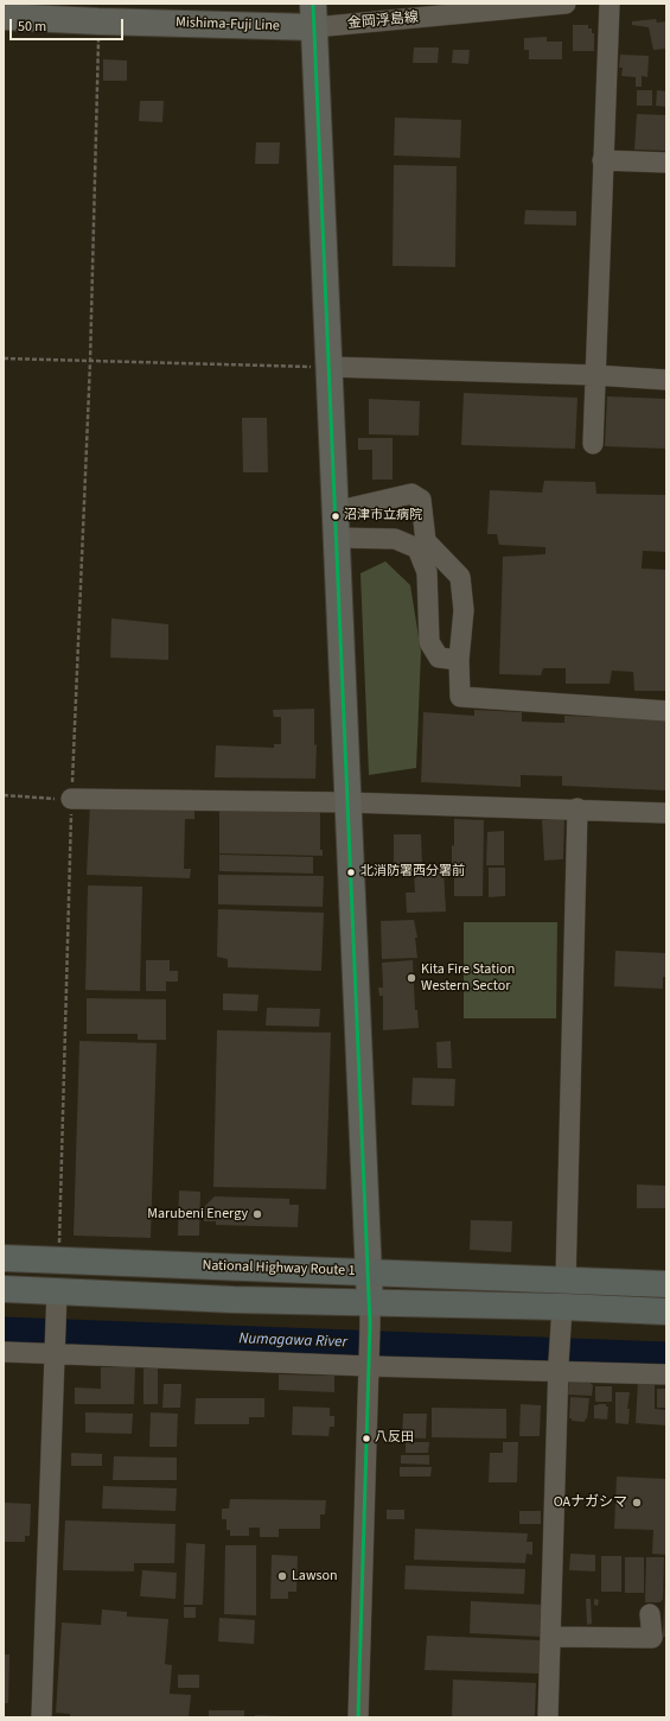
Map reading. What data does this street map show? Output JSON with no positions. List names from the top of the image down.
{
  "streets": {
    "highway": ["National Highway Route 1"],
    "main road": ["Mishima-Fuji Line"],
    "street": ["金岡浮島線"]
  },
  "crossings": [
    ["金岡浮島線", "Mishima-Fuji Line"]
  ],
  "water": ["Numagawa River"],
  "places": [
    "沼津市立病院",
    "北消防署西分署前",
    "Kita Fire Station Western Sector",
    "Marubeni Energy",
    "八反田",
    "OAナガシマ",
    "Lawson"
  ],
  "scale_bar": "50 m"
}
